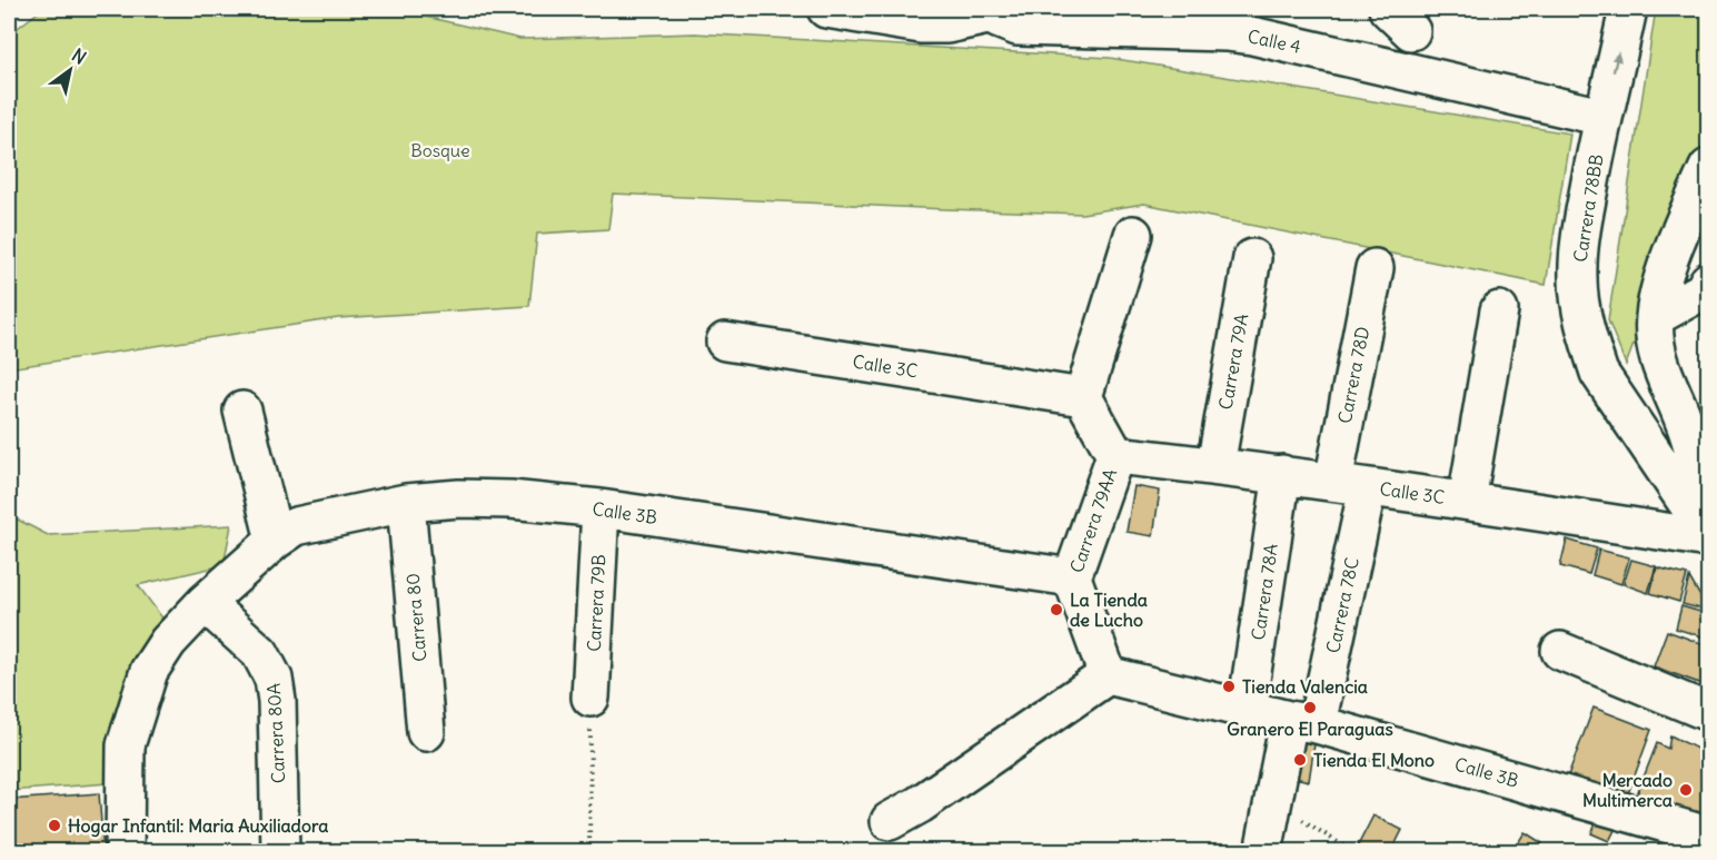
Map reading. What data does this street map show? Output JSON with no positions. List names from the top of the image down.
{
  "streets": {
    "street": [
      "Calle 4",
      "Carrera 78BB",
      "Carrera 79A",
      "Calle 3C",
      "Carrera 78D",
      "Calle 3B",
      "Carrera 79AA",
      "Carrera 78A",
      "Carrera 79B",
      "Carrera 78C",
      "Carrera 80",
      "Carrera 80A"
    ]
  },
  "crossings": [
    ["Calle 4", "Carrera 78BB"],
    ["Carrera 78BB", "Calle 3C"],
    ["Carrera 79A", "Calle 3C"],
    ["Calle 3C", "Carrera 78D"],
    ["Calle 3C", "Carrera 79AA"],
    ["Calle 3C", "Carrera 78A"],
    ["Calle 3C", "Carrera 78C"],
    ["Carrera 78D", "Carrera 78C"],
    ["Calle 3B", "Carrera 79AA"],
    ["Calle 3B", "Carrera 78A"],
    ["Calle 3B", "Carrera 79B"],
    ["Calle 3B", "Carrera 78C"],
    ["Calle 3B", "Carrera 80"],
    ["Calle 3B", "Carrera 80A"]
  ],
  "parks": ["Bosque"],
  "places": [
    "La Tienda de Lucho",
    "Tienda Valencia",
    "Granero El Paraguas",
    "Tienda El Mono",
    "Mercado Multimerca",
    "Hogar Infantil: Maria Auxiliadora"
  ],
  "north": "top right"
}
